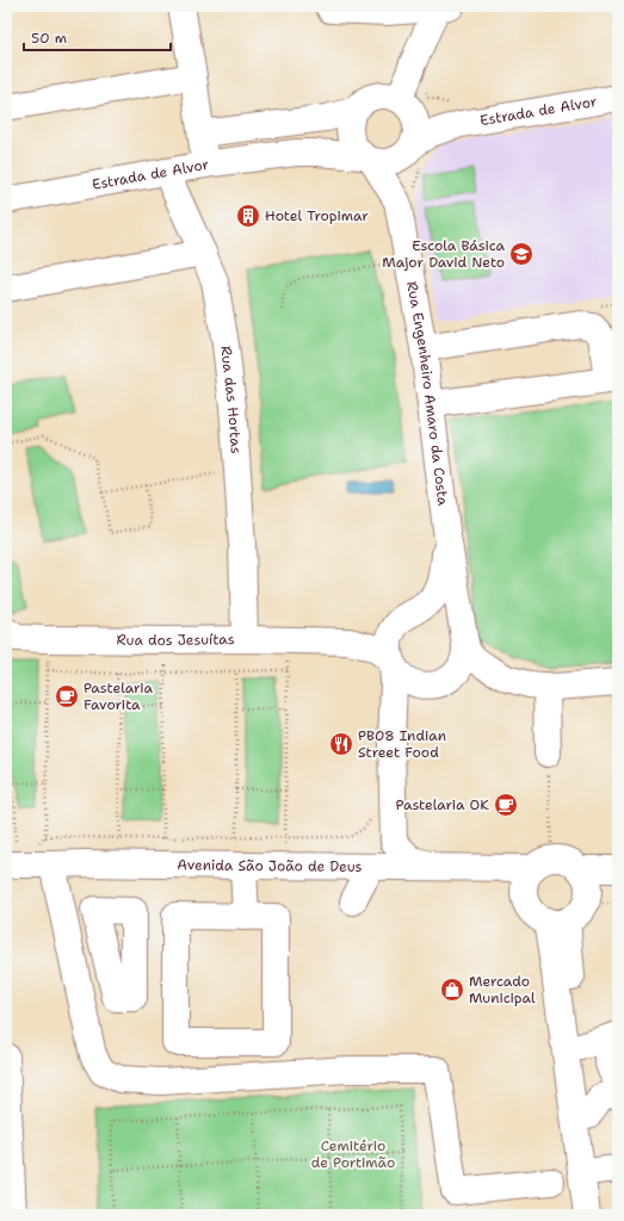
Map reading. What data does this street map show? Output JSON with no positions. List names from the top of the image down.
{
  "streets": {
    "street": [
      "Estrada de Alvor",
      "Rua Engenheiro Amaro da Costa",
      "Rua das Hortas",
      "Rua dos Jesuítas",
      "Avenida São João de Deus"
    ]
  },
  "crossings": [
    ["Estrada de Alvor", "Rua das Hortas"],
    ["Rua das Hortas", "Rua dos Jesuítas"]
  ],
  "parks": ["Cemitério de Portimão"],
  "places": {
    "building": ["Hotel Tropimar"],
    "school or university": ["Escola Básica Major David Neto"],
    "cafe": ["Pastelaria Favorita", "Pastelaria OK"],
    "restaurant": ["PB08 Indian Street Food"],
    "shop": ["Mercado Municipal"]
  },
  "scale_bar": "50 m"
}
